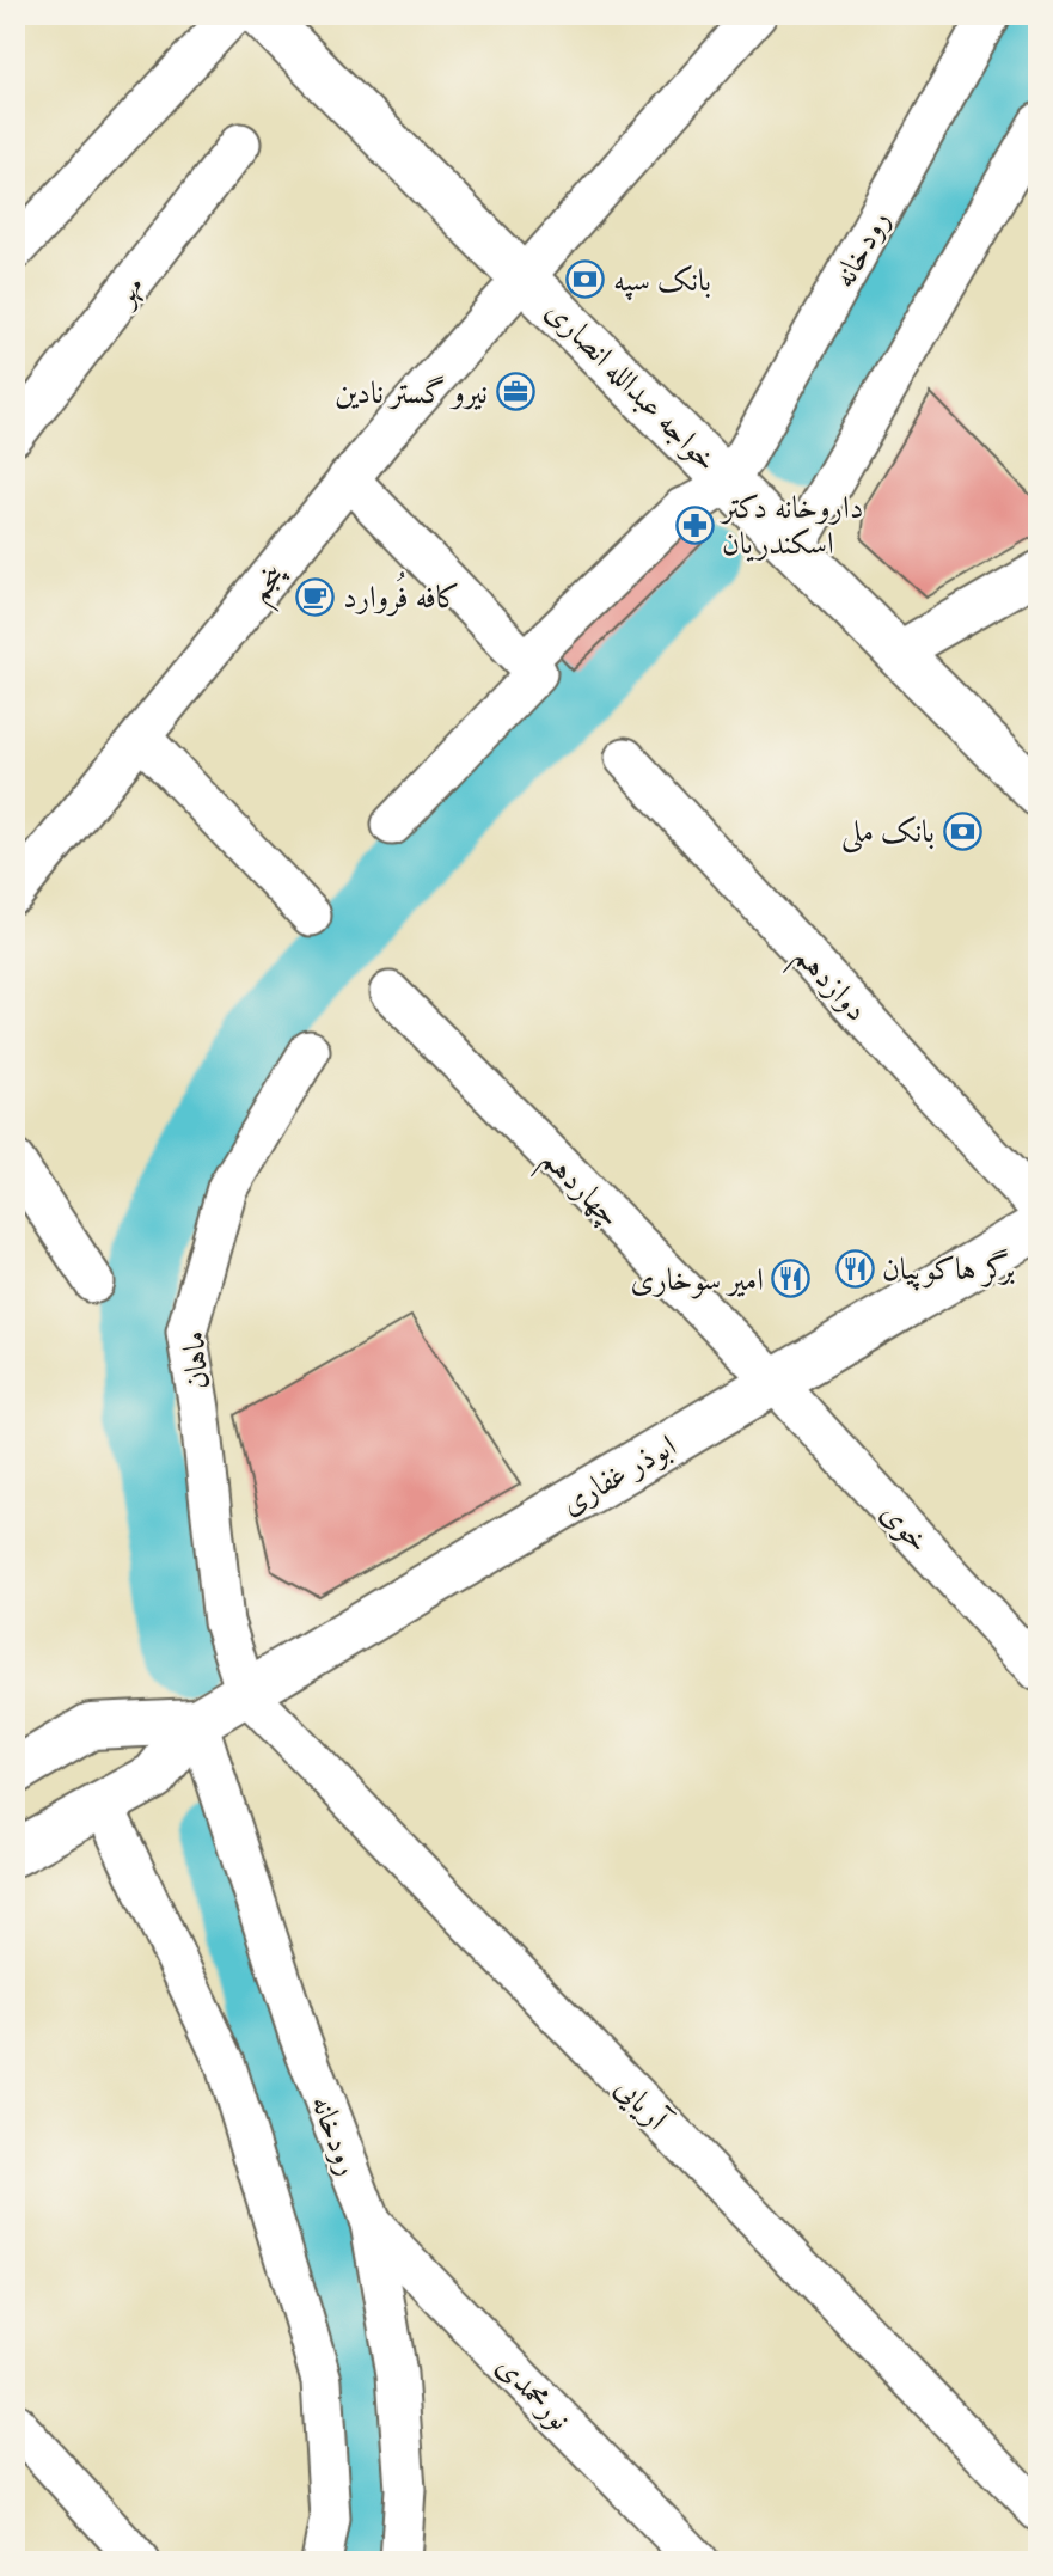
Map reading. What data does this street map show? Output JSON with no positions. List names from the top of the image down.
{
  "streets": {
    "main road": ["خواجه عبدالله انصاری", "ابوذر غفاری"],
    "street": [
      "رودخانه",
      "مهر",
      "پنجم",
      "دوازدهم",
      "چهاردهم",
      "ماهان",
      "خوی",
      "آریایی",
      "نورمحمدی"
    ]
  },
  "crossings": [
    ["رودخانه", "خواجه عبدالله انصاری"],
    ["رودخانه", "ابوذر غفاری"],
    ["رودخانه", "نورمحمدی"],
    ["خواجه عبدالله انصاری", "پنجم"],
    ["چهاردهم", "ابوذر غفاری"],
    ["چهاردهم", "خوی"],
    ["ماهان", "ابوذر غفاری"],
    ["ماهان", "آریایی"],
    ["ابوذر غفاری", "خوی"],
    ["ابوذر غفاری", "آریایی"]
  ],
  "places": {
    "bank": ["بانک سپه", "بانک ملی"],
    "office": ["نیرو گستر نادین"],
    "pharmacy": ["داروخانه دکتر اسکندریان"],
    "cafe": ["کافه فُروارد"],
    "restaurant": ["برگر هاکوپیان", "امیر سوخاری"]
  }
}
